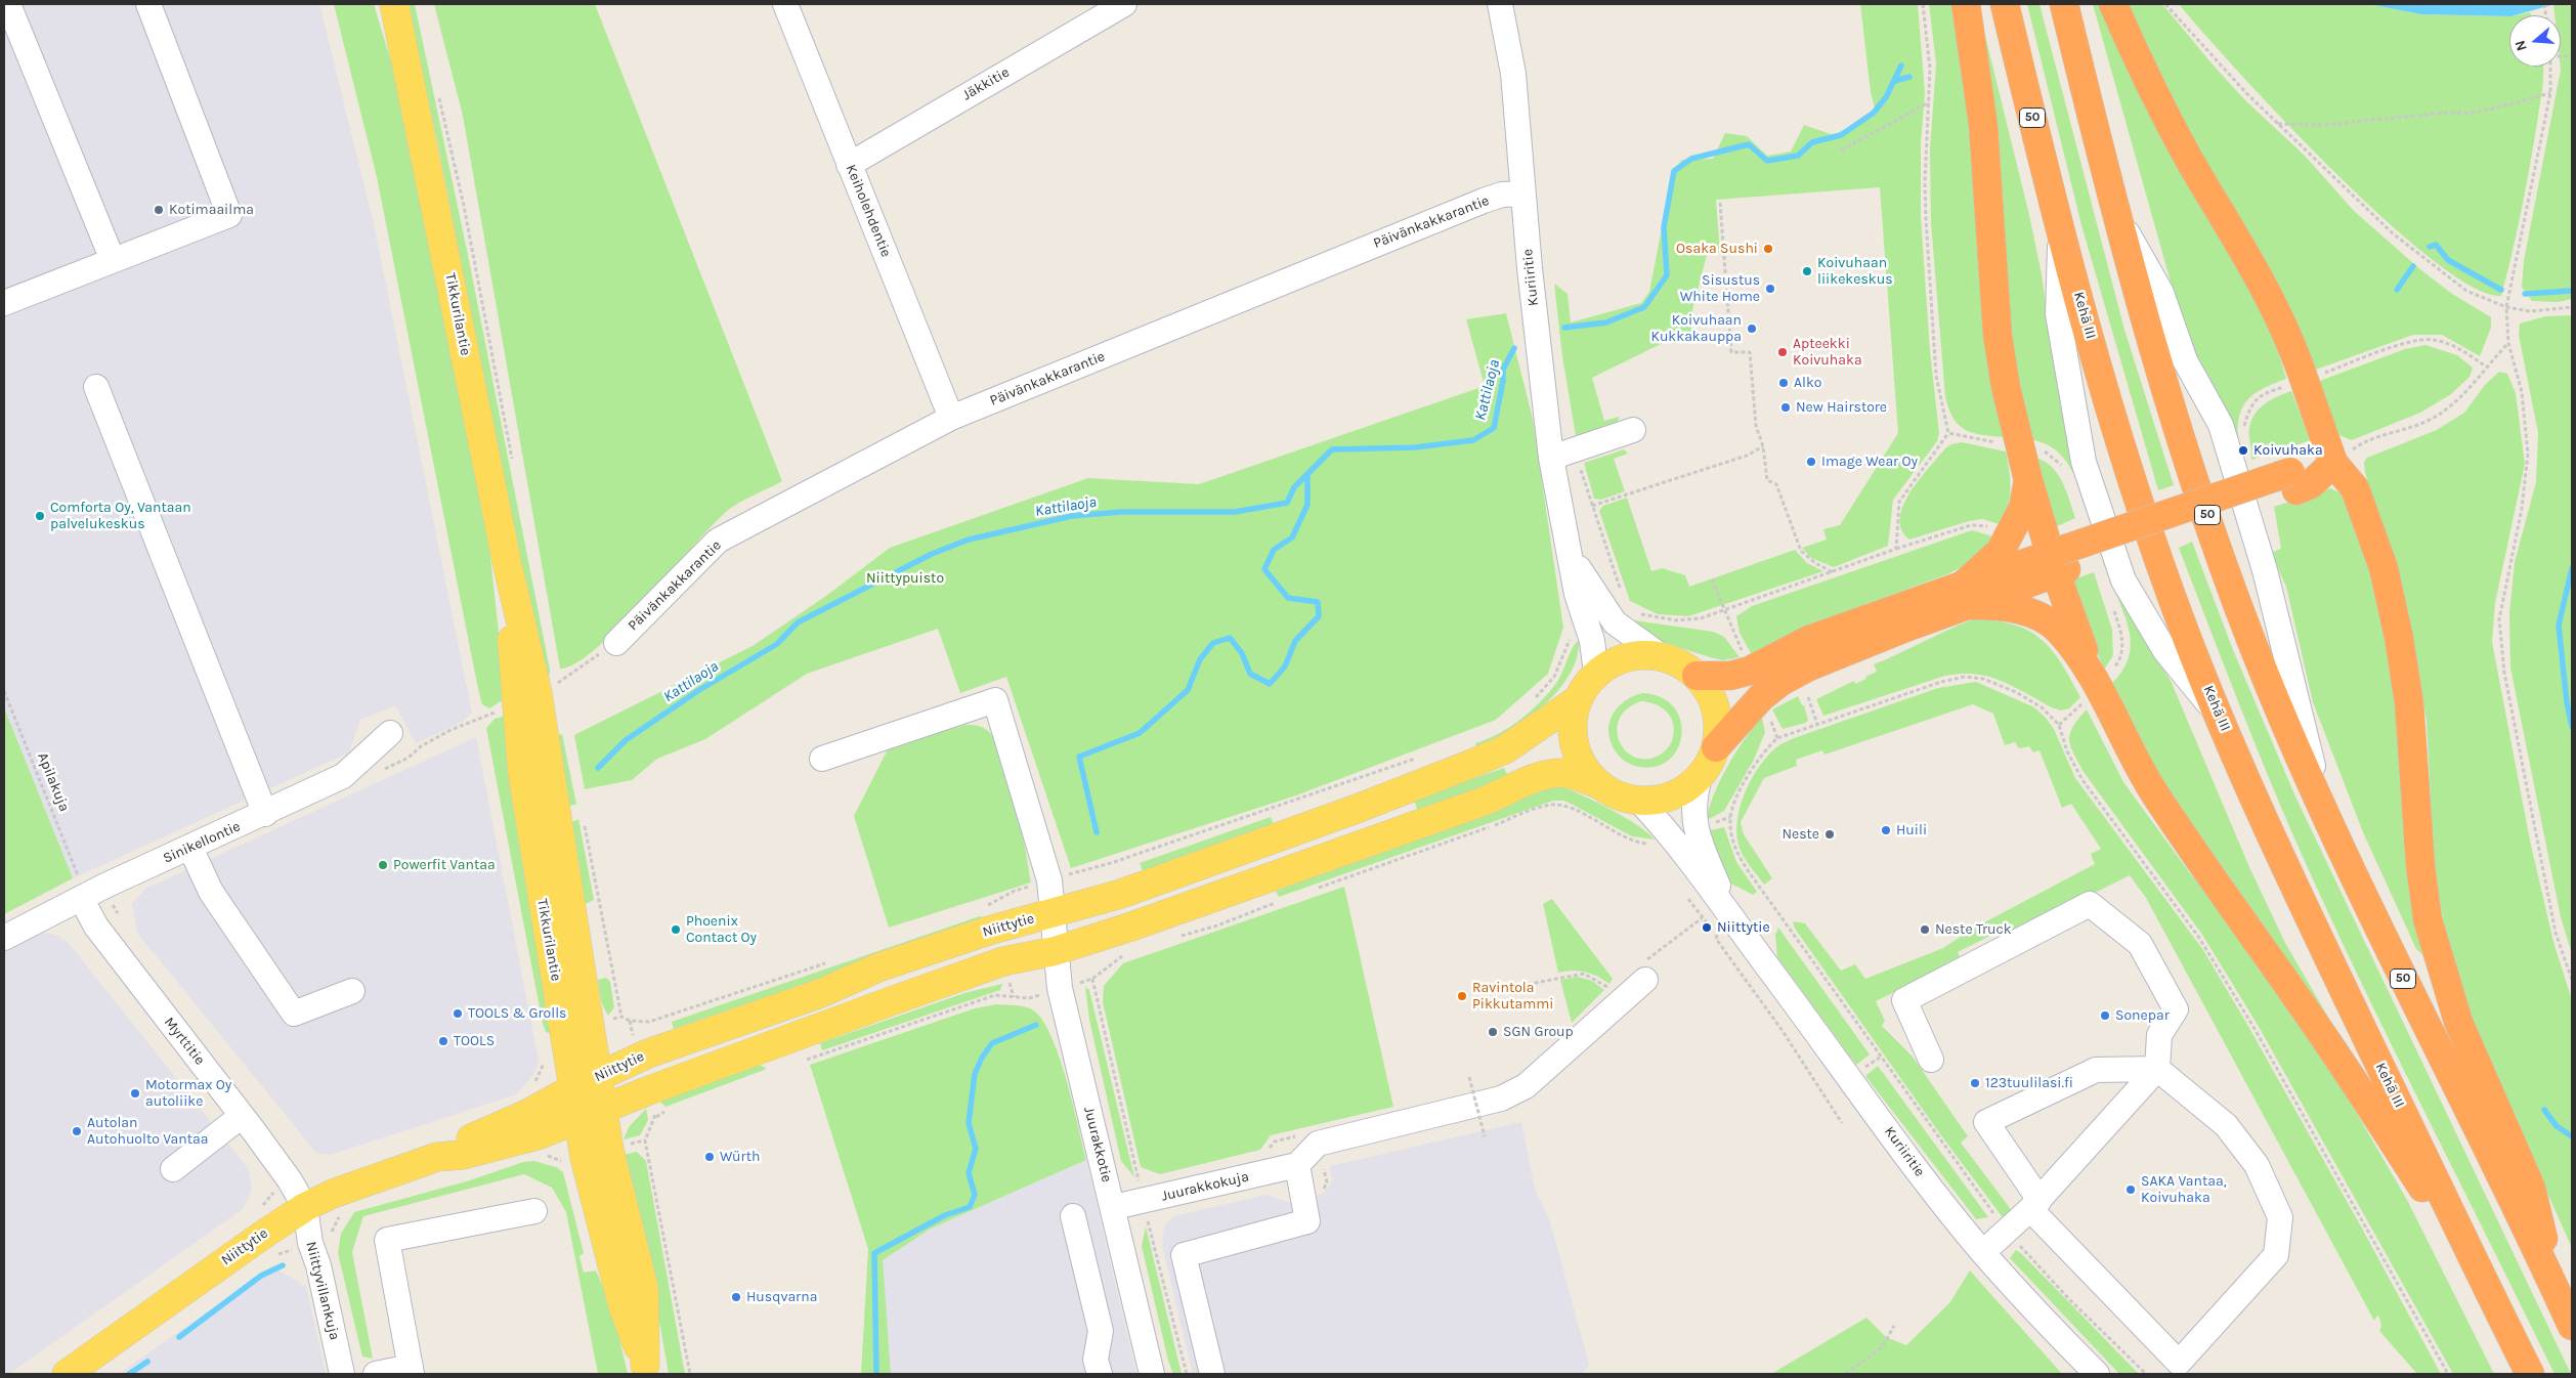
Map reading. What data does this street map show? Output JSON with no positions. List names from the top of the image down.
{
  "streets": {
    "highway": ["50", "Kehä III"],
    "main road": ["Tikkurilantie", "Niittytie"],
    "street": [
      "Jäkkitie",
      "Keiholehdentie",
      "Päivänkakkarantie",
      "Kuriiritie",
      "Sinikellontie",
      "Myrttitie",
      "Juurakkotie",
      "Juurakkokuja",
      "Niittyvillankuja"
    ],
    "path": ["Apilakuja"]
  },
  "crossings": [
    ["Jäkkitie", "Keiholehdentie"],
    ["Keiholehdentie", "Päivänkakkarantie"],
    ["Päivänkakkarantie", "Kuriiritie"],
    ["Kuriiritie", "Niittytie"],
    ["Tikkurilantie", "Niittytie"],
    ["Apilakuja", "Sinikellontie"],
    ["Apilakuja", "Myrttitie"],
    ["Sinikellontie", "Myrttitie"],
    ["Niittytie", "Myrttitie"],
    ["Niittytie", "Juurakkotie"],
    ["Niittytie", "Niittyvillankuja"],
    ["Myrttitie", "Niittyvillankuja"],
    ["Juurakkotie", "Juurakkokuja"]
  ],
  "water": ["Kattilaoja"],
  "parks": ["Niittypuisto"],
  "places": [
    "Kotimaailma",
    "Osaka Sushi",
    "Koivuhaan liikekeskus",
    "Sisustus White Home",
    "Koivuhaan Kukkakauppa",
    "Apteekki Koivuhaka",
    "Alko",
    "New Hairstore",
    "Koivuhaka",
    "Image Wear Oy",
    "Comforta Oy, Vantaan palvelukeskus",
    "Huili",
    "Neste",
    "Powerfit Vantaa",
    "Niittytie",
    "Phoenix Contact Oy",
    "Neste Truck",
    "Ravintola Pikkutammi",
    "TOOLS & Grolls",
    "Sonepar",
    "SGN Group",
    "TOOLS",
    "123tuulilasi.fi",
    "Motormax Oy autoliike",
    "Autolan Autohuolto Vantaa",
    "Würth",
    "SAKA Vantaa, Koivuhaka",
    "Husqvarna"
  ],
  "north": "left"
}
